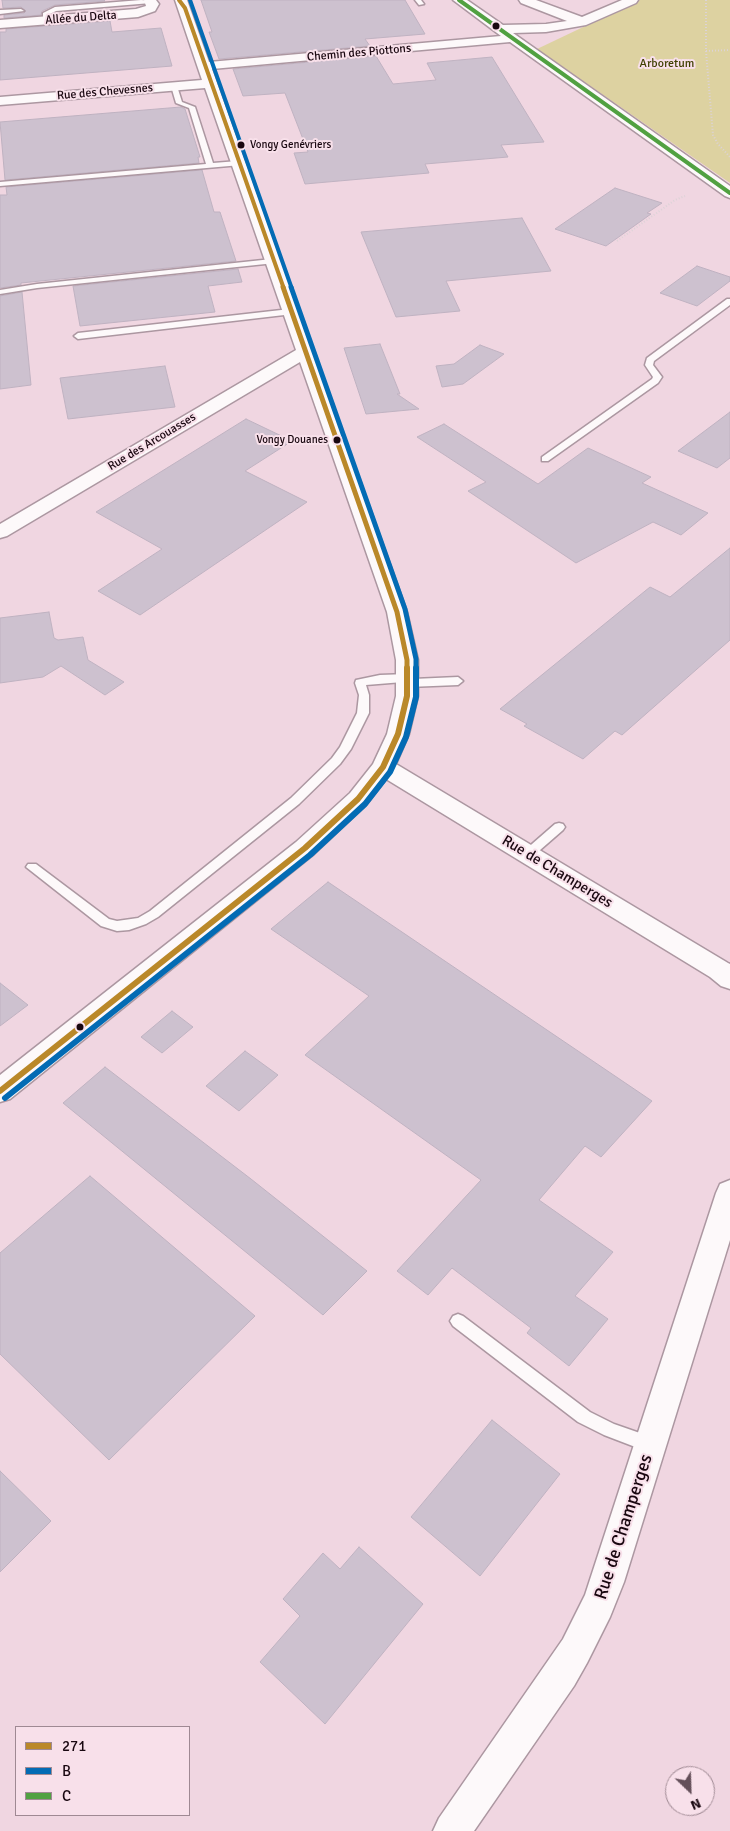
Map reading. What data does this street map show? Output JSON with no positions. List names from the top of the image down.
{
  "streets": {
    "street": [
      "Allée du Delta",
      "Chemin des Piottons",
      "Rue des Chevesnes",
      "Rue des Arcouasses",
      "Rue de Champerges"
    ]
  },
  "parks": ["Arboretum"],
  "places": ["Vongy Genévriers", "Vongy Douanes"],
  "lines": ["transit line 271", "transit line B", "transit line C"],
  "legend": ["271", "B", "C"],
  "north": "bottom right"
}
